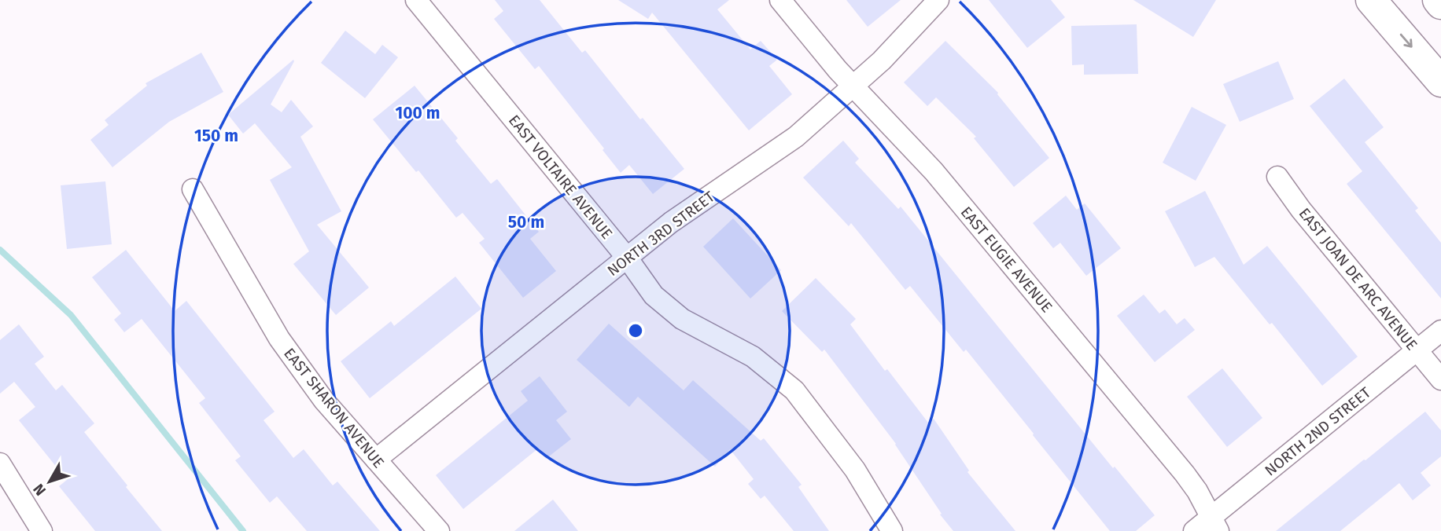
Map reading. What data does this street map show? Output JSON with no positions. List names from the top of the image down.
{
  "streets": {
    "street": [
      "EAST VOLTAIRE AVENUE",
      "NORTH 3RD STREET",
      "EAST EUGIE AVENUE",
      "EAST JOAN DE ARC AVENUE",
      "EAST SHARON AVENUE",
      "NORTH 2ND STREET"
    ]
  },
  "crossings": [
    ["EAST VOLTAIRE AVENUE", "NORTH 3RD STREET"],
    ["NORTH 3RD STREET", "EAST EUGIE AVENUE"],
    ["NORTH 3RD STREET", "EAST SHARON AVENUE"],
    ["EAST EUGIE AVENUE", "NORTH 2ND STREET"],
    ["EAST JOAN DE ARC AVENUE", "NORTH 2ND STREET"]
  ],
  "north": "bottom left",
  "rings": ["100 m", "150 m", "50 m"]
}
